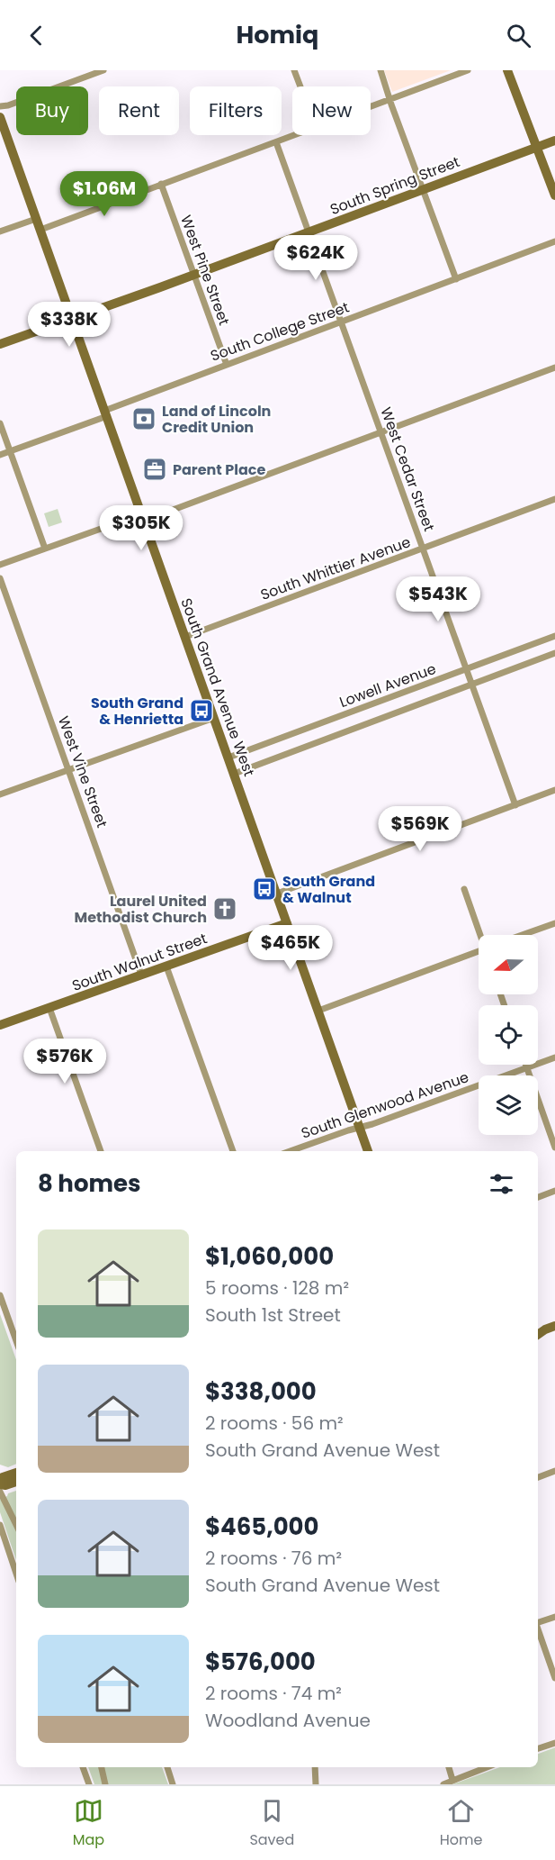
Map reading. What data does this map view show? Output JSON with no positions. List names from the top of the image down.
{
  "streets": {
    "main road": ["South Spring Street", "South Grand Avenue West", "South Walnut Street"],
    "street": [
      "West Pine Street",
      "South College Street",
      "West Cedar Street",
      "South Whittier Avenue",
      "Lowell Avenue",
      "West Vine Street",
      "South Glenwood Avenue"
    ]
  },
  "crossings": [
    ["South Spring Street", "West Pine Street"],
    ["South Spring Street", "West Cedar Street"],
    ["South Spring Street", "South Grand Avenue West"],
    ["West Pine Street", "South College Street"],
    ["South College Street", "West Cedar Street"],
    ["South College Street", "South Grand Avenue West"],
    ["West Cedar Street", "South Whittier Avenue"],
    ["West Cedar Street", "Lowell Avenue"],
    ["South Whittier Avenue", "South Grand Avenue West"],
    ["Lowell Avenue", "South Grand Avenue West"],
    ["South Grand Avenue West", "South Walnut Street"],
    ["South Grand Avenue West", "South Glenwood Avenue"],
    ["West Vine Street", "South Walnut Street"]
  ],
  "places": {
    "bank": ["Land of Lincoln Credit Union"],
    "office": ["Parent Place"],
    "bus stop": ["South Grand & Henrietta", "South Grand & Walnut"],
    "church": ["Laurel United Methodist Church"]
  },
  "north": "left",
  "page": {
    "header": "Homiq",
    "chip": [
      "Buy",
      "Rent",
      "Filters",
      "New"
    ],
    "price": [
      "$1.06M",
      "$624K",
      "$338K",
      "$305K",
      "$543K",
      "$569K",
      "$465K",
      "$576K"
    ],
    "heading": "8 homes",
    "list": [
      {
        "name": "$1,060,000",
        "note": "5 rooms · 128 m² · South 1st Street"
      },
      {
        "name": "$338,000",
        "note": "2 rooms · 56 m² · South Grand Avenue West"
      },
      {
        "name": "$465,000",
        "note": "2 rooms · 76 m² · South Grand Avenue West"
      },
      {
        "name": "$576,000",
        "note": "2 rooms · 74 m² · Woodland Avenue"
      }
    ],
    "tabs": ["Map", "Saved", "Home"]
  }
}
